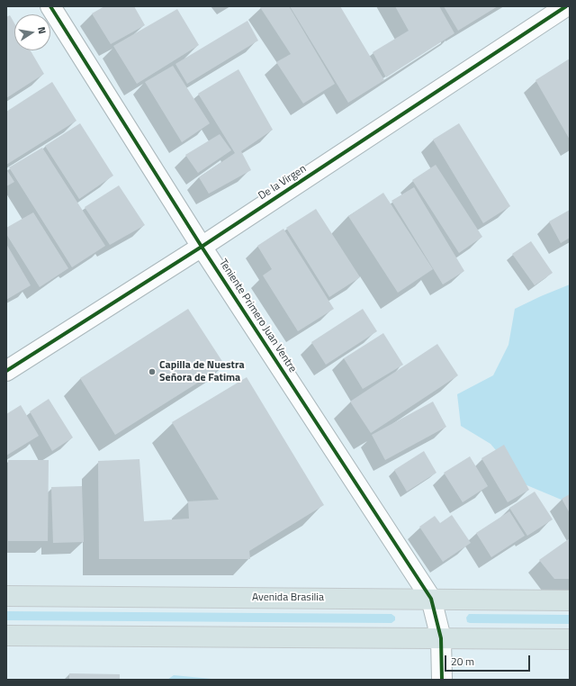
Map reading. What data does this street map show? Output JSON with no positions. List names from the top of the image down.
{
  "streets": {
    "main road": ["Avenida Brasilia"],
    "street": ["De la Virgen", "Teniente Primero Juan Ventre"]
  },
  "crossings": [
    ["De la Virgen", "Teniente Primero Juan Ventre"],
    ["Teniente Primero Juan Ventre", "Avenida Brasilia"]
  ],
  "places": ["Capilla de Nuestra Señora de Fatima"],
  "scale_bar": "20 m",
  "north": "right"
}
